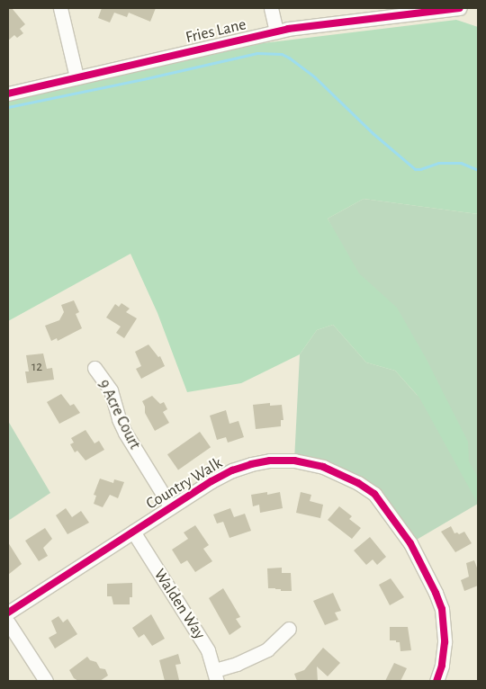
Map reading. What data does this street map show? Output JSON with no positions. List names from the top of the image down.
{
  "streets": {
    "street": [
      "Fries Lane",
      "9 Acre Court",
      "Country Walk",
      "Walden Way"
    ]
  },
  "crossings": [
    ["9 Acre Court", "Country Walk"],
    ["Country Walk", "Walden Way"]
  ],
  "house_numbers": ["12"]
}
